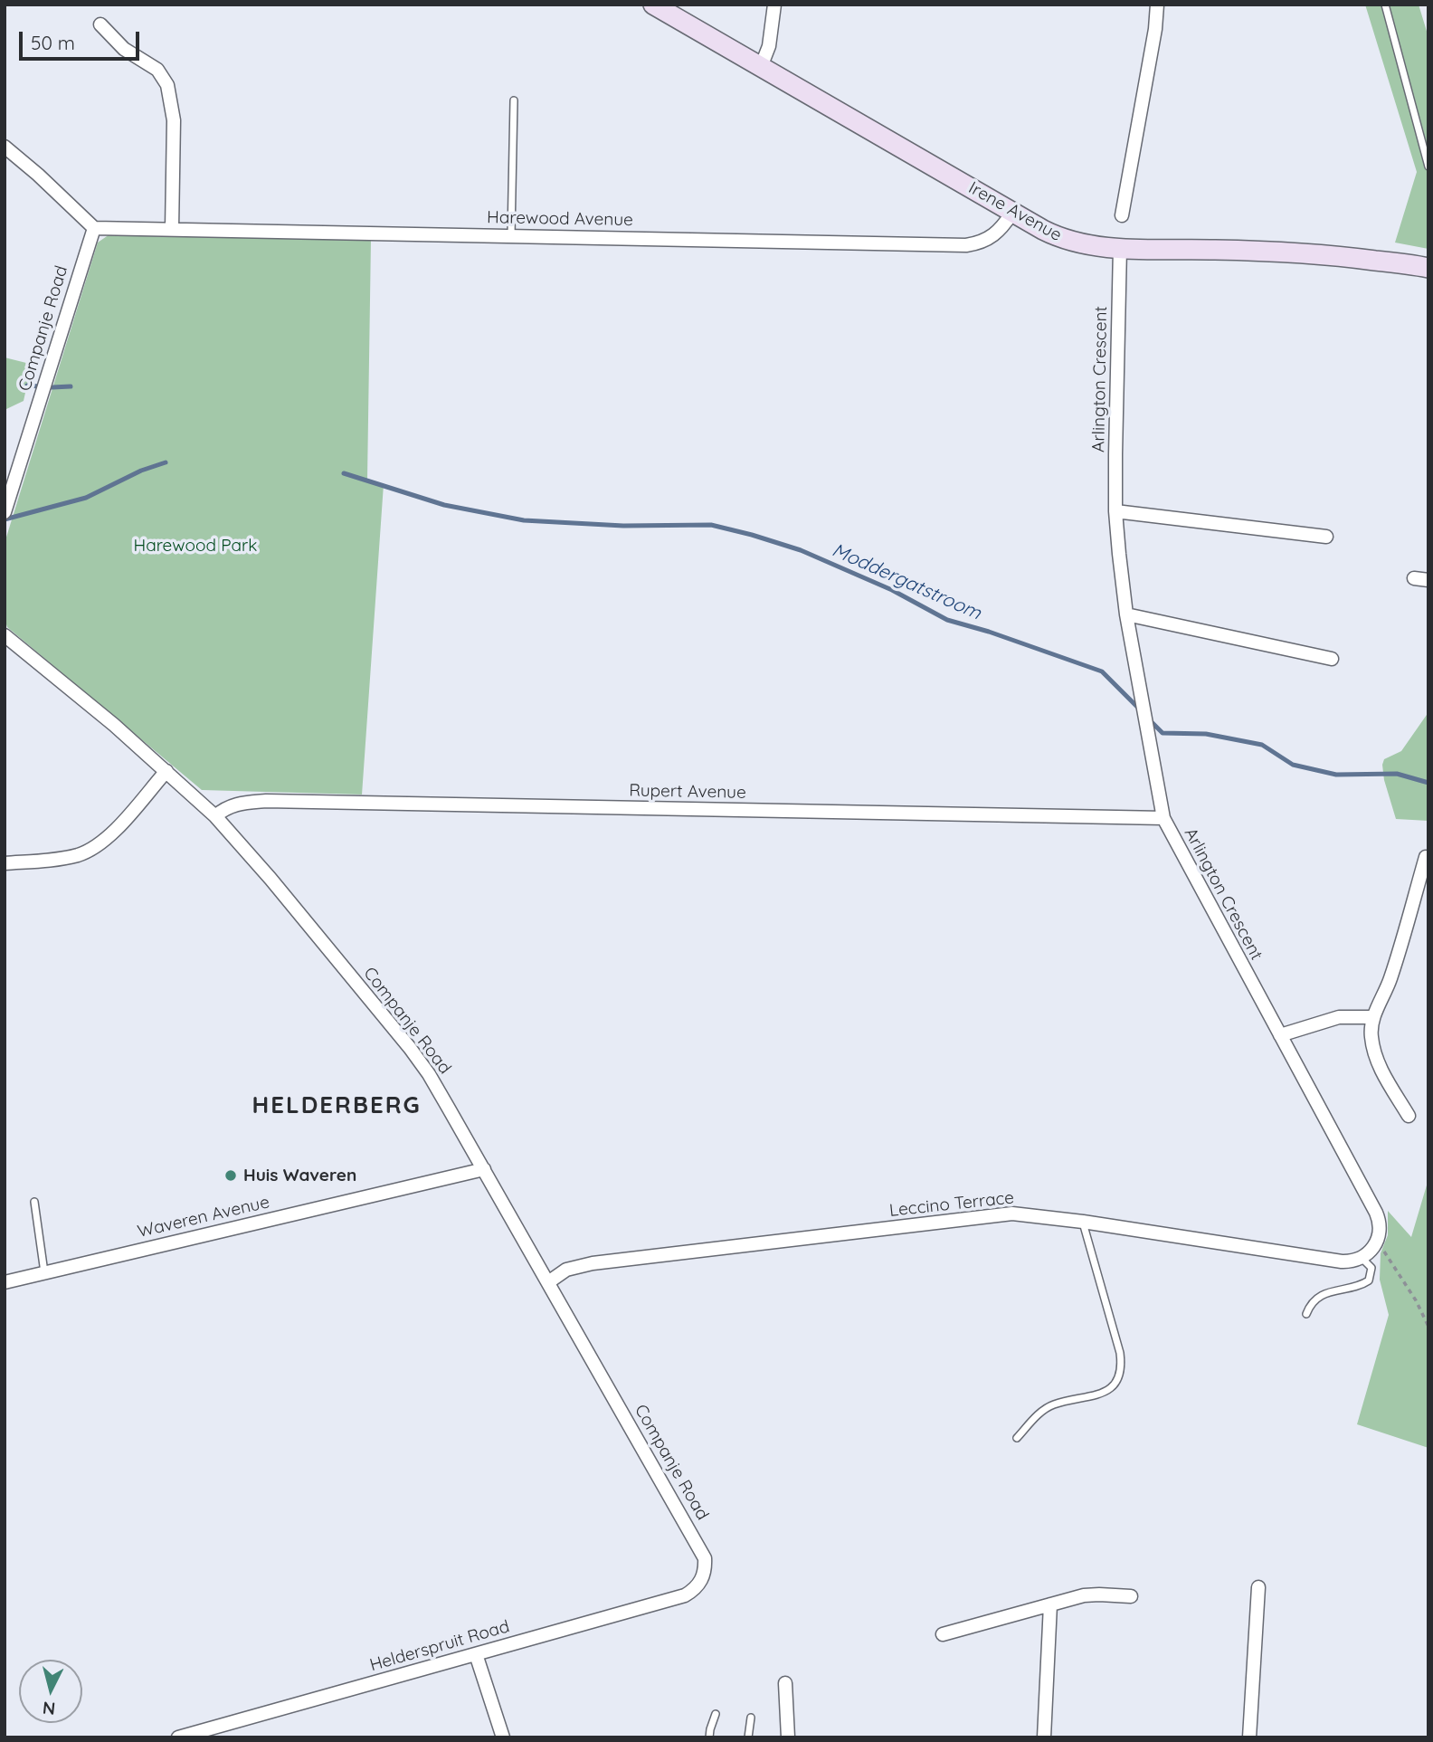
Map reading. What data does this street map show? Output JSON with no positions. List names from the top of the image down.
{
  "streets": {
    "street": [
      "Irene Avenue",
      "Harewood Avenue",
      "Companje Road",
      "Arlington Crescent",
      "Rupert Avenue",
      "Leccino Terrace",
      "Waveren Avenue",
      "Helderspruit Road"
    ]
  },
  "crossings": [
    ["Irene Avenue", "Harewood Avenue"],
    ["Irene Avenue", "Arlington Crescent"],
    ["Harewood Avenue", "Companje Road"],
    ["Companje Road", "Rupert Avenue"],
    ["Companje Road", "Leccino Terrace"],
    ["Companje Road", "Waveren Avenue"],
    ["Companje Road", "Helderspruit Road"],
    ["Arlington Crescent", "Rupert Avenue"]
  ],
  "districts": ["HELDERBERG"],
  "water": ["Moddergatstroom"],
  "parks": ["Harewood Park"],
  "places": ["Huis Waveren"],
  "scale_bar": "50 m",
  "north": "bottom"
}
